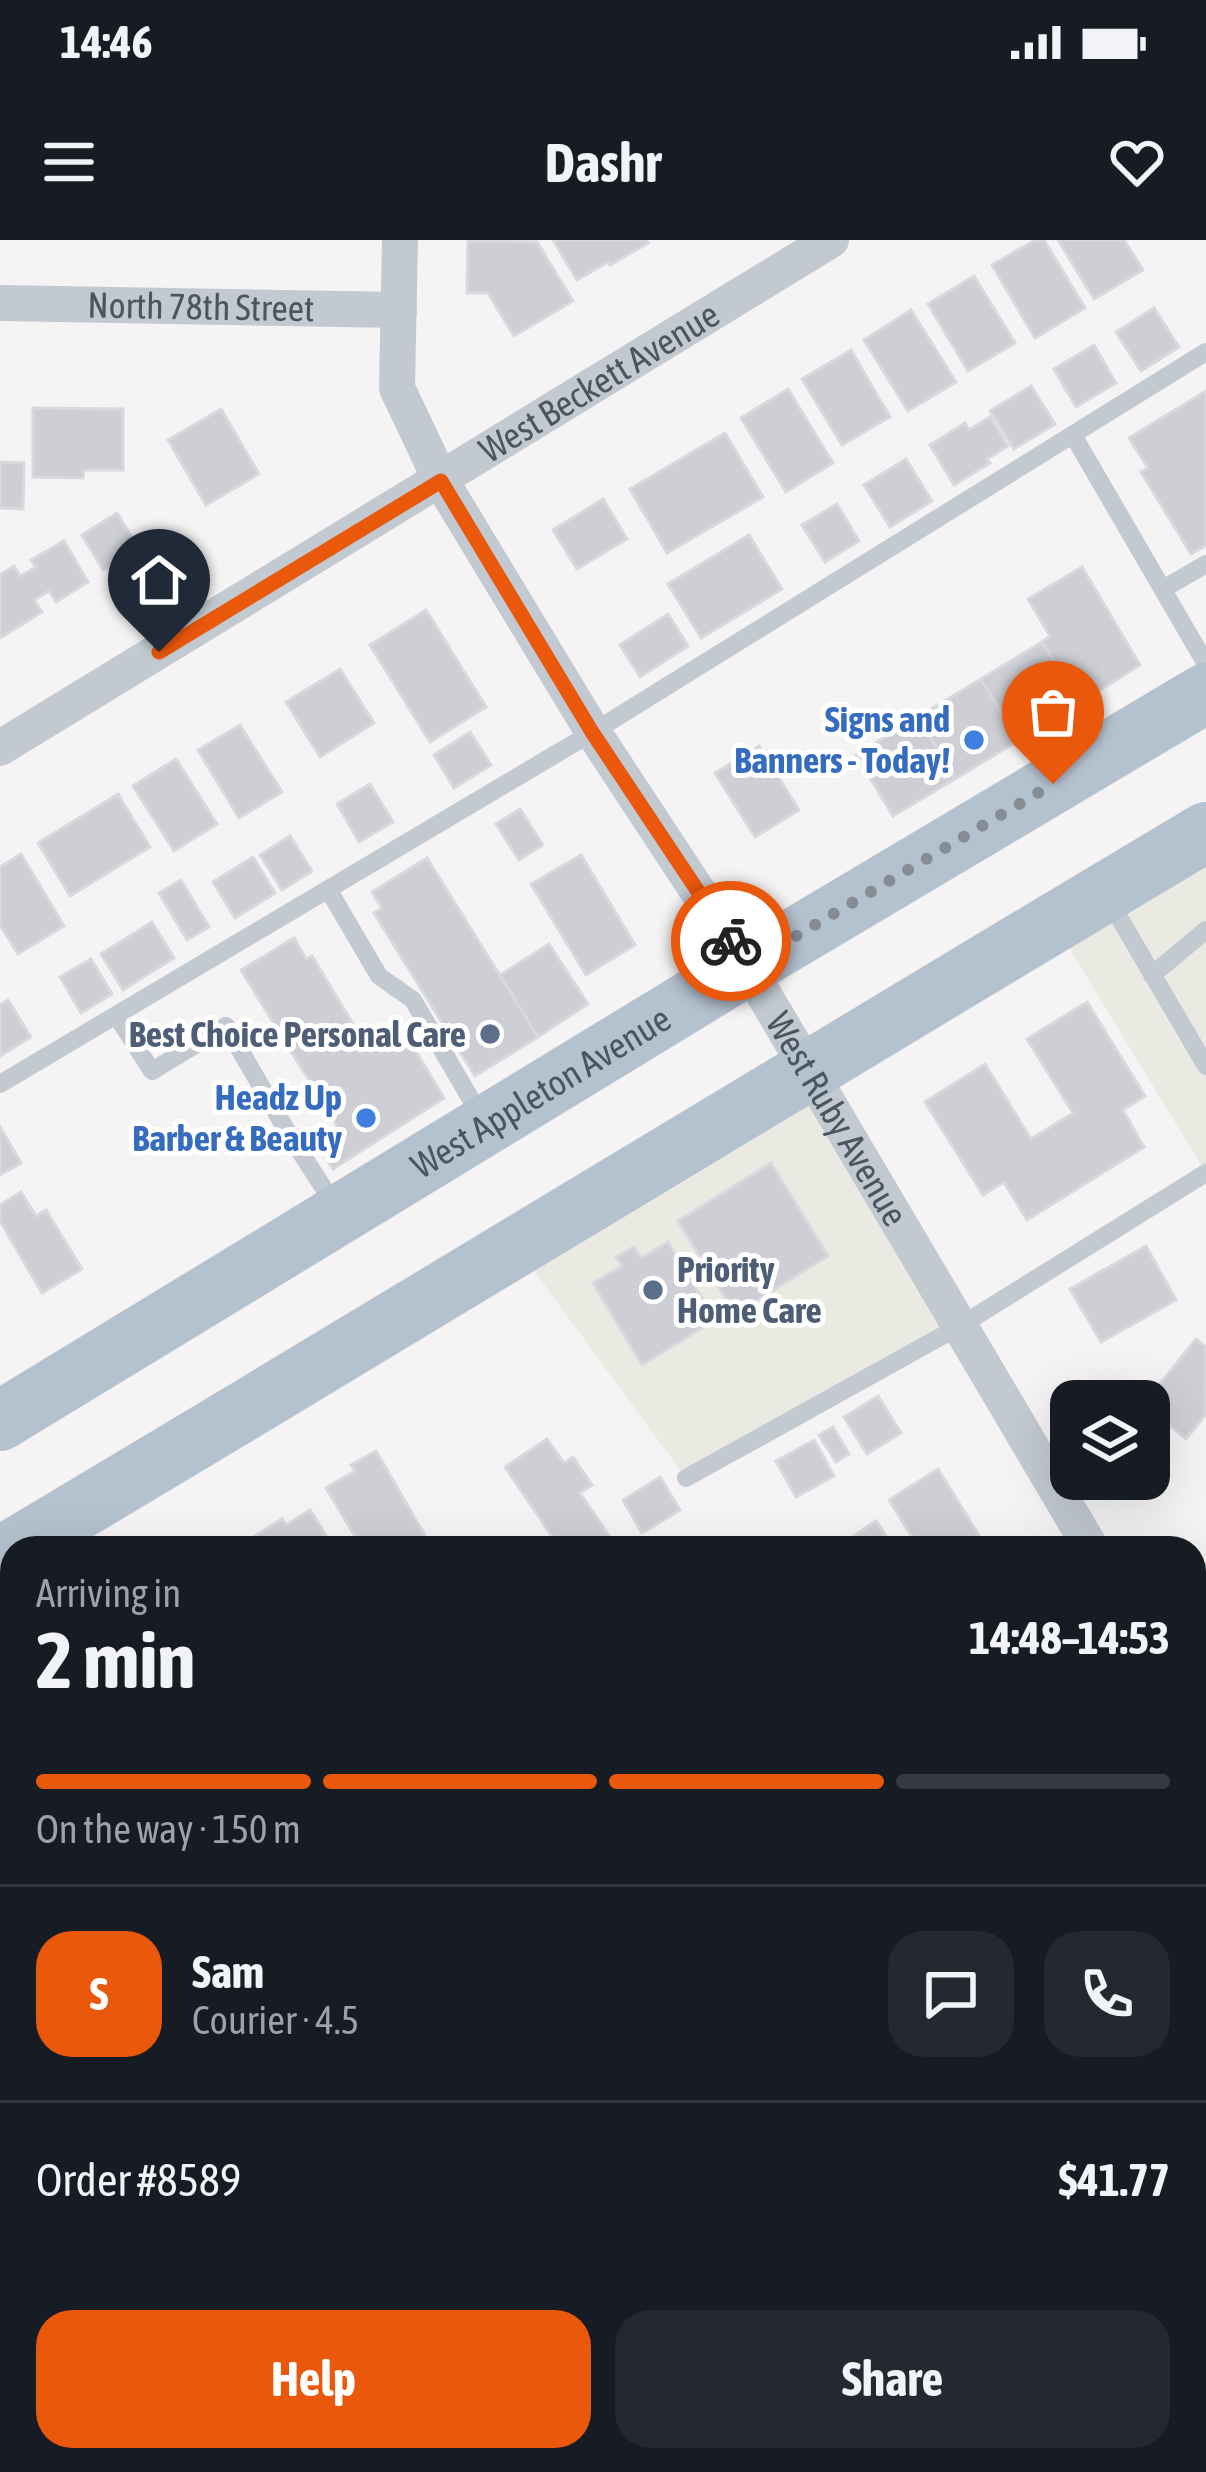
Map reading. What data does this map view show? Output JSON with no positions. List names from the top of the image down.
{
  "streets": {
    "main road": ["West Appleton Avenue"],
    "street": ["North 78th Street", "West Beckett Avenue", "West Ruby Avenue"]
  },
  "crossings": [
    ["North 78th Street", "West Ruby Avenue"],
    ["West Beckett Avenue", "West Ruby Avenue"],
    ["West Appleton Avenue", "West Ruby Avenue"]
  ],
  "places": [
    "Signs and Banners - Today!",
    "Best Choice Personal Care",
    "Headz Up Barber & Beauty",
    "Priority Home Care"
  ],
  "page": {
    "status": "14:46",
    "header": "Dashr",
    "heading": ["2 min", "Arriving in", "14:48–14:53"],
    "panel": [
      "Sam",
      "Courier · 4.5",
      "Order #8589",
      "$41.77"
    ],
    "bar": "On the way · 150 m",
    "round": "S",
    "buttons": ["Help", "Share"]
  }
}
